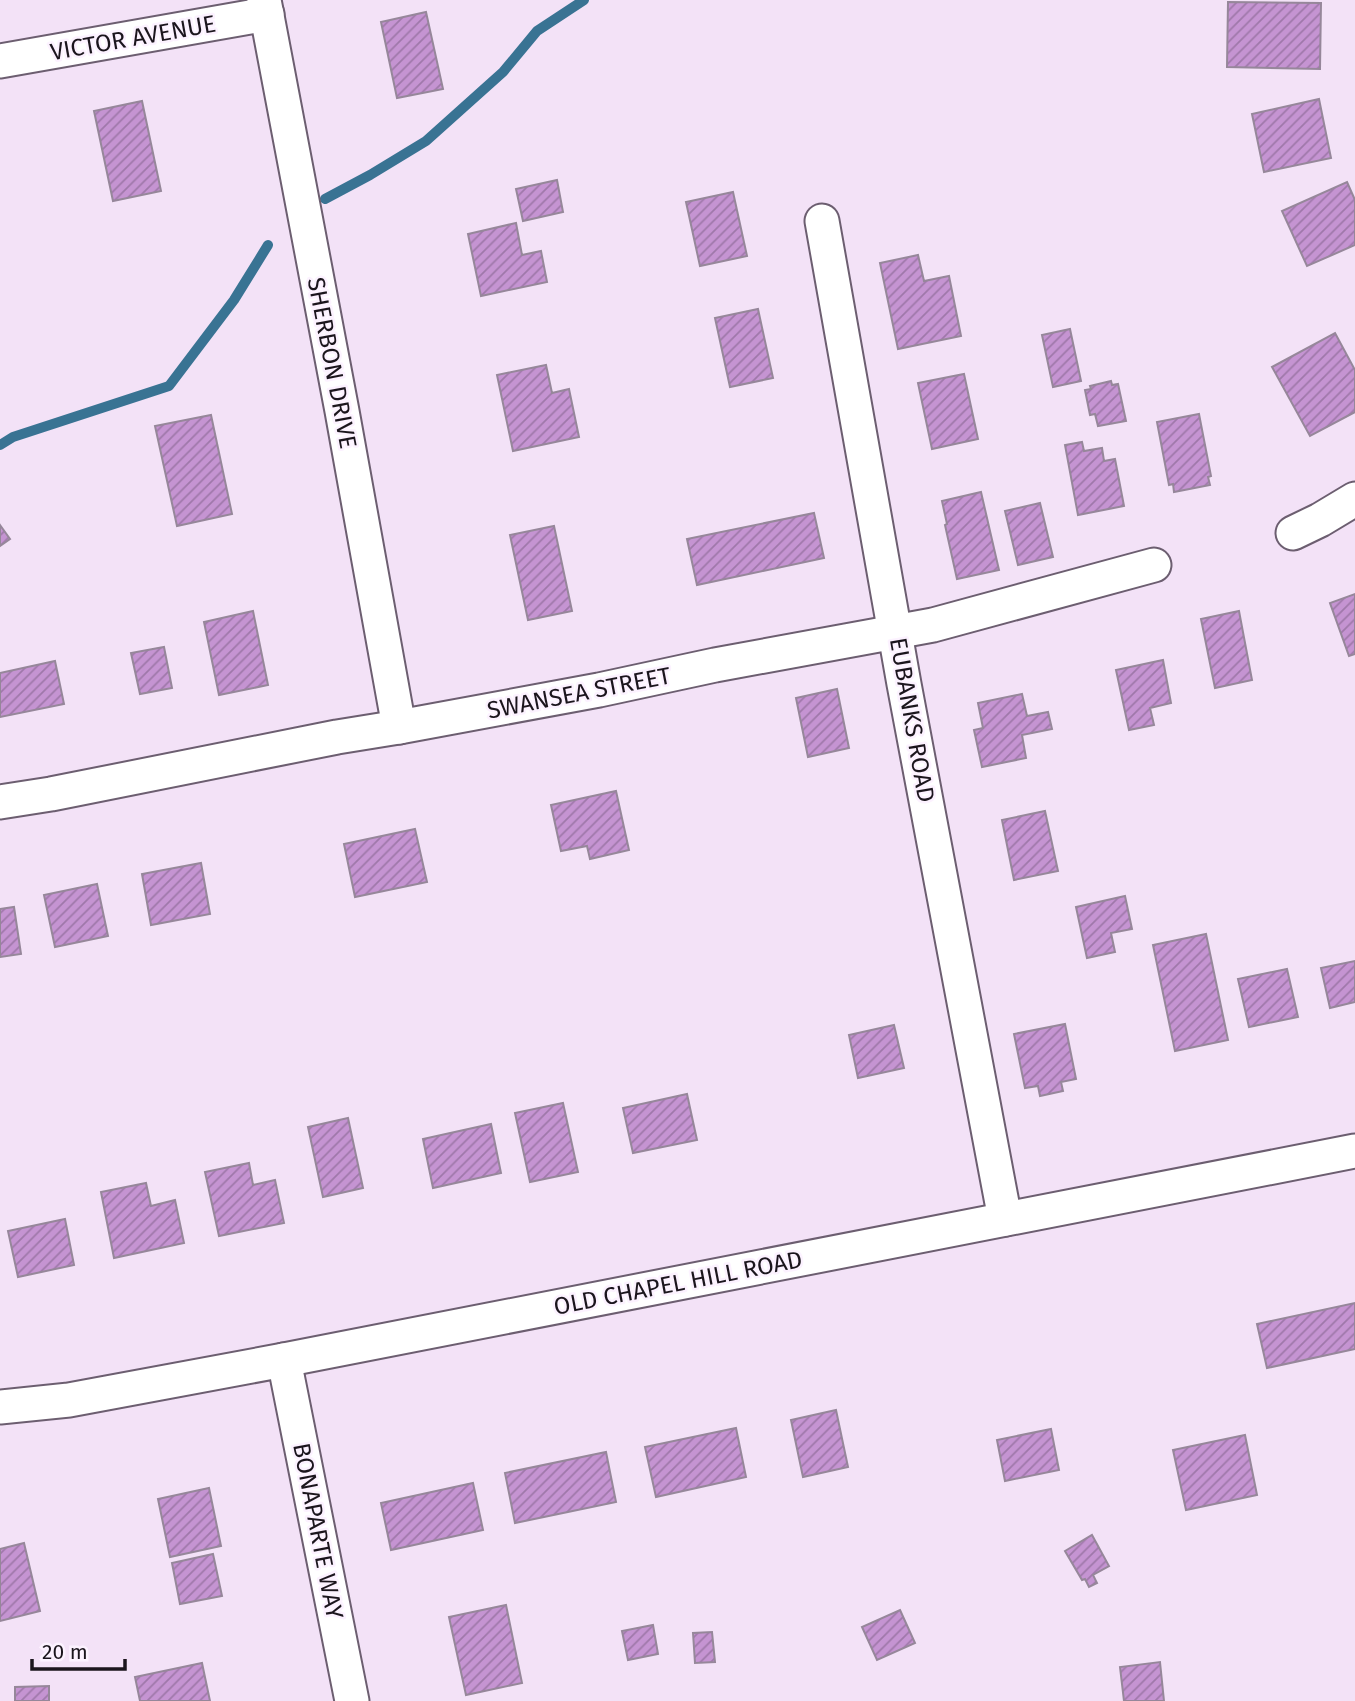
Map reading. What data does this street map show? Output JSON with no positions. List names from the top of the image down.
{
  "streets": {
    "street": [
      "VICTOR AVENUE",
      "SHERBON DRIVE",
      "SWANSEA STREET",
      "EUBANKS ROAD",
      "OLD CHAPEL HILL ROAD",
      "BONAPARTE WAY"
    ]
  },
  "crossings": [
    ["VICTOR AVENUE", "SHERBON DRIVE"],
    ["SHERBON DRIVE", "SWANSEA STREET"],
    ["SWANSEA STREET", "EUBANKS ROAD"],
    ["EUBANKS ROAD", "OLD CHAPEL HILL ROAD"],
    ["OLD CHAPEL HILL ROAD", "BONAPARTE WAY"]
  ],
  "scale_bar": "20 m"
}
